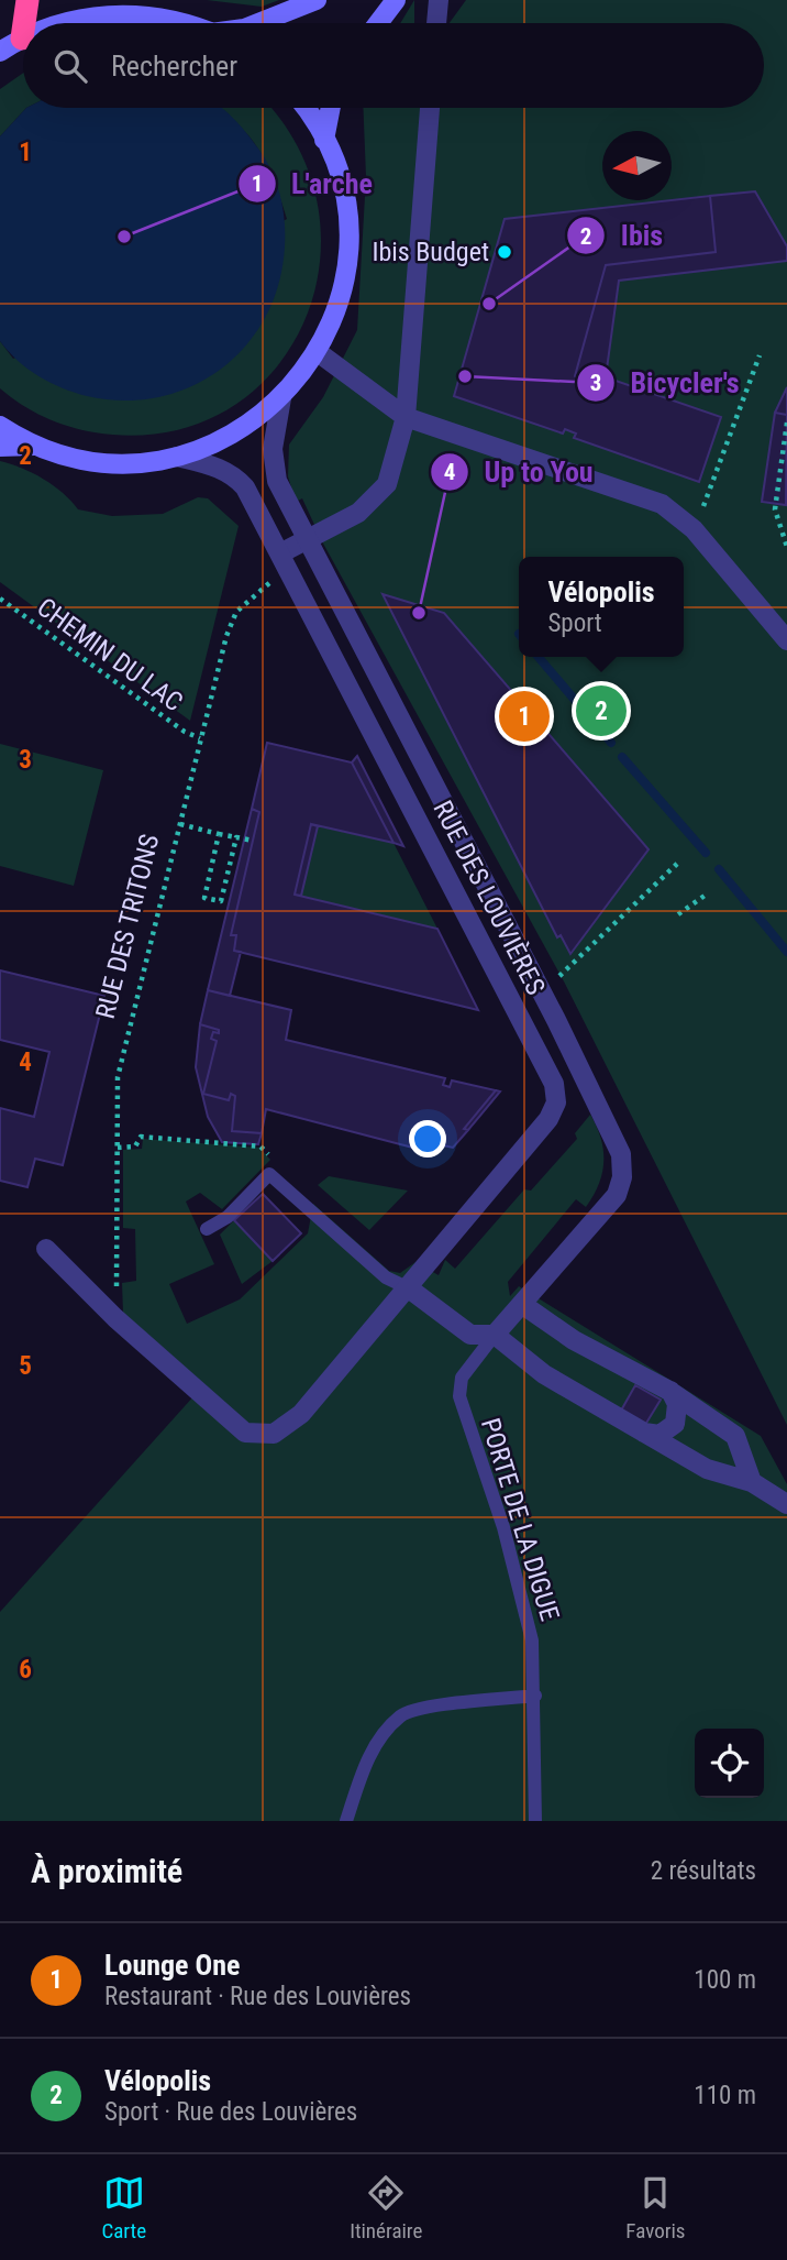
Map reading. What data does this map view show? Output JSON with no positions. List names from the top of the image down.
{
  "streets": {
    "street": ["RUE DES LOUVIÈRES"],
    "lane": ["PORTE DE LA DIGUE"],
    "path": ["CHEMIN DU LAC", "RUE DES TRITONS"]
  },
  "crossings": [
    ["CHEMIN DU LAC", "RUE DES TRITONS"],
    ["RUE DES LOUVIÈRES", "PORTE DE LA DIGUE"]
  ],
  "places": [
    "L'arche",
    "Ibis Budget",
    "Ibis",
    "Bicycler's",
    "Up to You"
  ],
  "north": "left",
  "page": {
    "search": "Rechercher",
    "popup": ["Vélopolis", "Sport"],
    "pins": ["2", "1"],
    "heading": ["À proximité", "2 résultats"],
    "list": [
      {
        "mark": "1",
        "name": "Lounge One",
        "note": "Restaurant · Rue des Louvières",
        "value": "100 m"
      },
      {
        "mark": "2",
        "name": "Vélopolis",
        "note": "Sport · Rue des Louvières",
        "value": "110 m"
      }
    ],
    "nav": ["Carte", "Itinéraire", "Favoris"]
  },
  "grid": {
    "rows": [
      "1",
      "2",
      "3",
      "4",
      "5",
      "6"
    ]
  }
}
